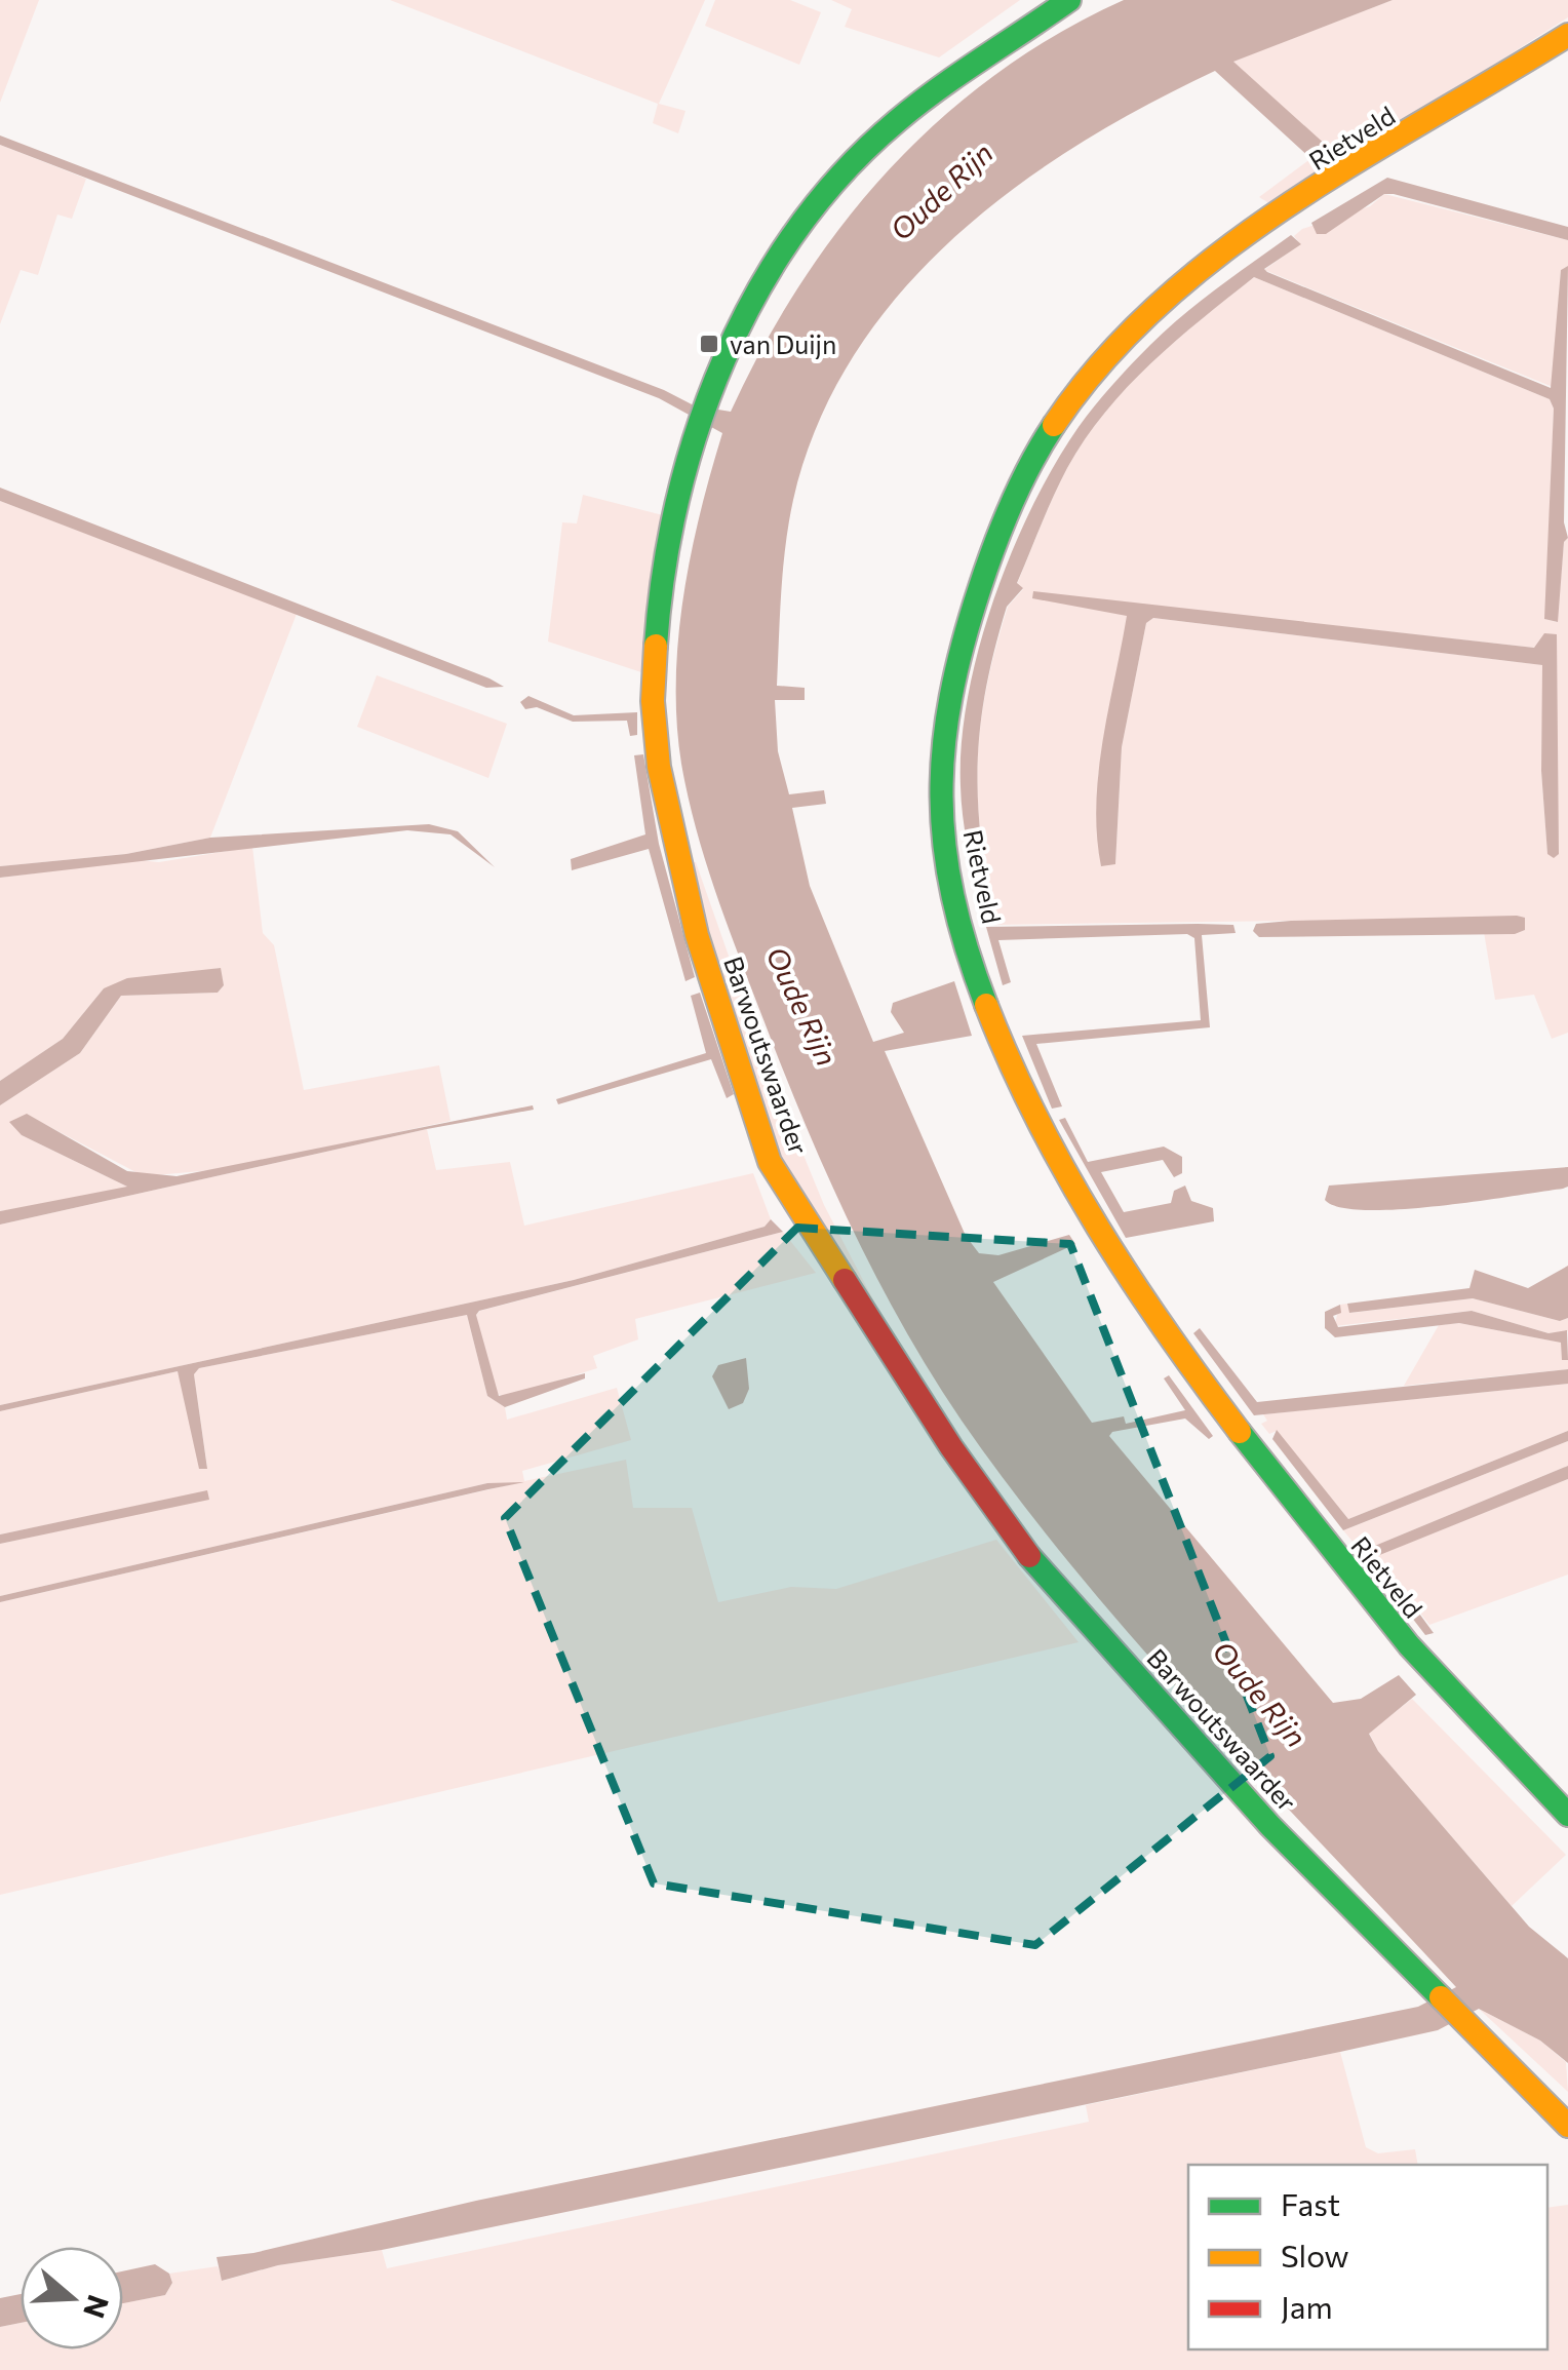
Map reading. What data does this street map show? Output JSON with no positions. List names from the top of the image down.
{
  "streets": {
    "street": ["Rietveld", "Barwoutswaarder"]
  },
  "water": ["Oude Rijn"],
  "places": {
    "transit": ["van Duijn"]
  },
  "legend": ["Fast", "Slow", "Jam"],
  "north": "right"
}
